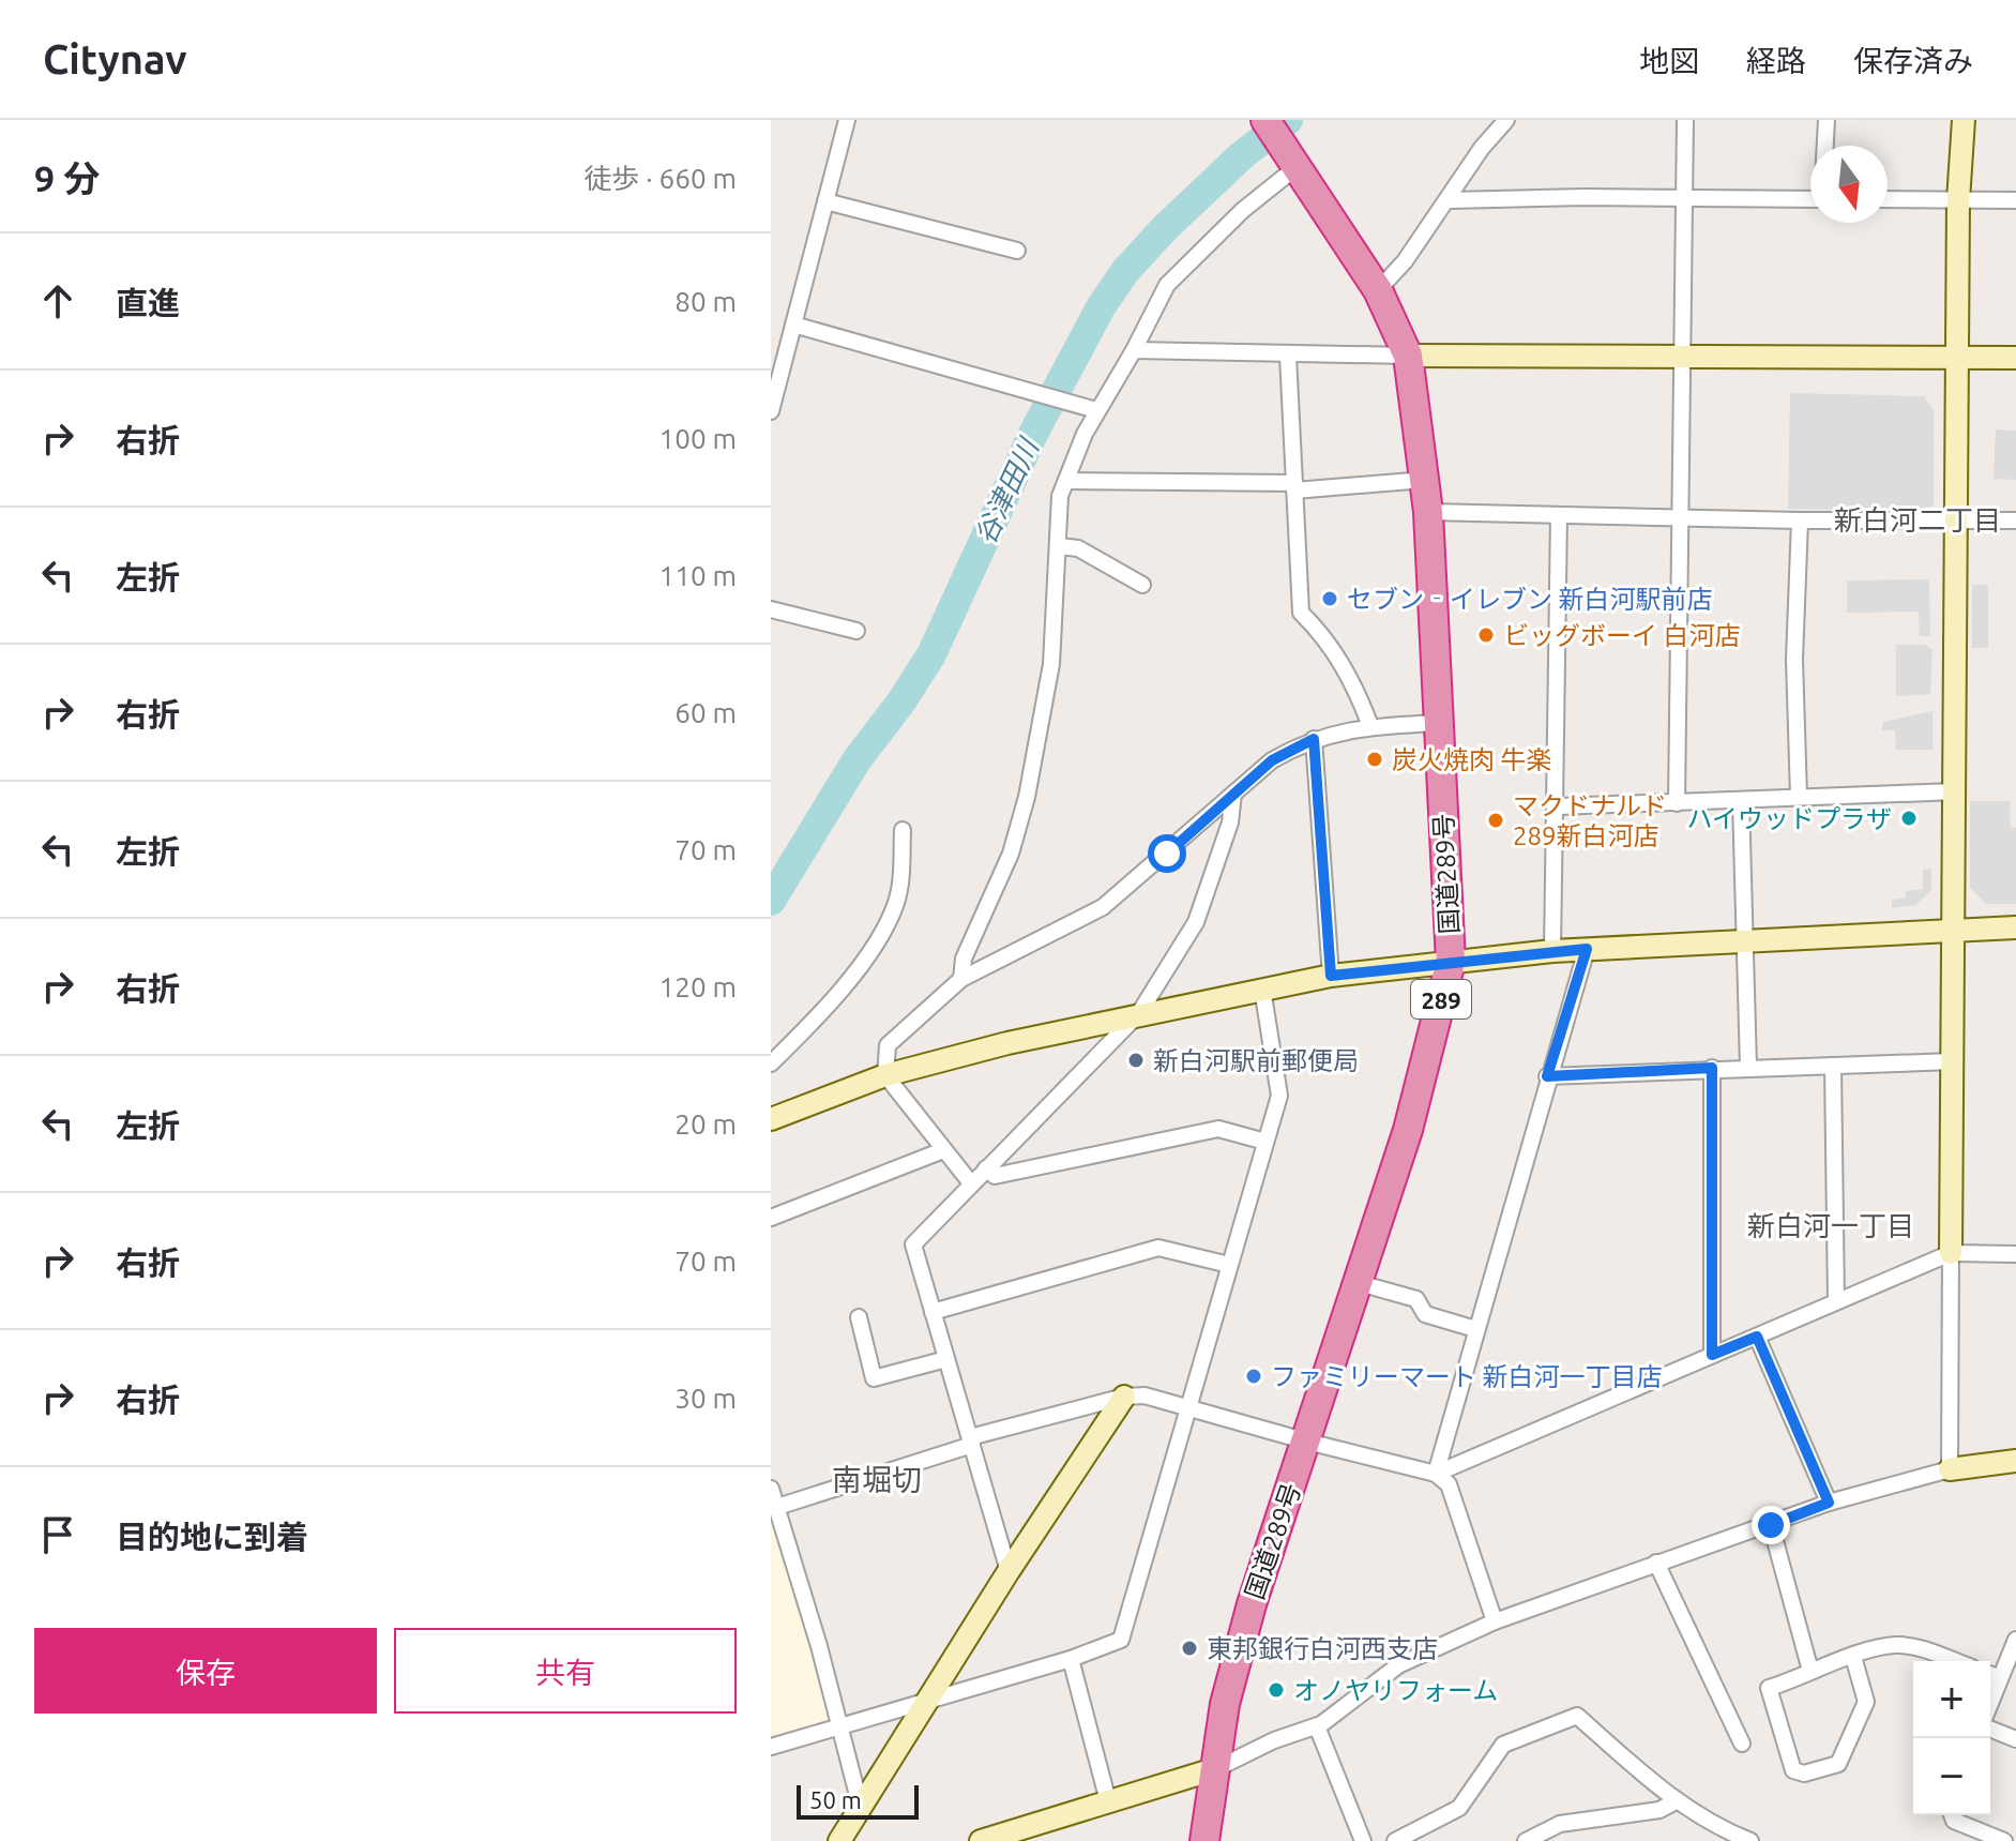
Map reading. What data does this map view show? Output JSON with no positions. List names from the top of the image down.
{
  "streets": {
    "highway": ["国道289号", "289"]
  },
  "districts": ["新白河二丁目", "新白河一丁目", "南堀切"],
  "water": ["谷津田川"],
  "places": [
    "セブン‐イレブン 新白河駅前店",
    "ビッグボーイ 白河店",
    "炭火焼肉 牛楽",
    "ハイウッドプラザ",
    "マクドナルド 289新白河店",
    "新白河駅前郵便局",
    "ファミリーマート 新白河一丁目店",
    "東邦銀行白河西支店",
    "オノヤリフォーム"
  ],
  "scale_bar": "50 m",
  "north": "bottom",
  "page": {
    "header": "Citynav",
    "nav": ["地図", "経路", "保存済み"],
    "heading": ["9 分", "徒歩 · 660 m"],
    "list": [
      ["直進", "80 m"],
      ["右折", "100 m"],
      ["左折", "110 m"],
      ["右折", "60 m"],
      ["左折", "70 m"],
      ["右折", "120 m"],
      ["左折", "20 m"],
      ["右折", "70 m"],
      ["右折", "30 m"],
      "目的地に到着"
    ],
    "buttons": ["保存", "共有"],
    "map_buttons": ["+", "−"],
    "scale": "50 m"
  }
}
